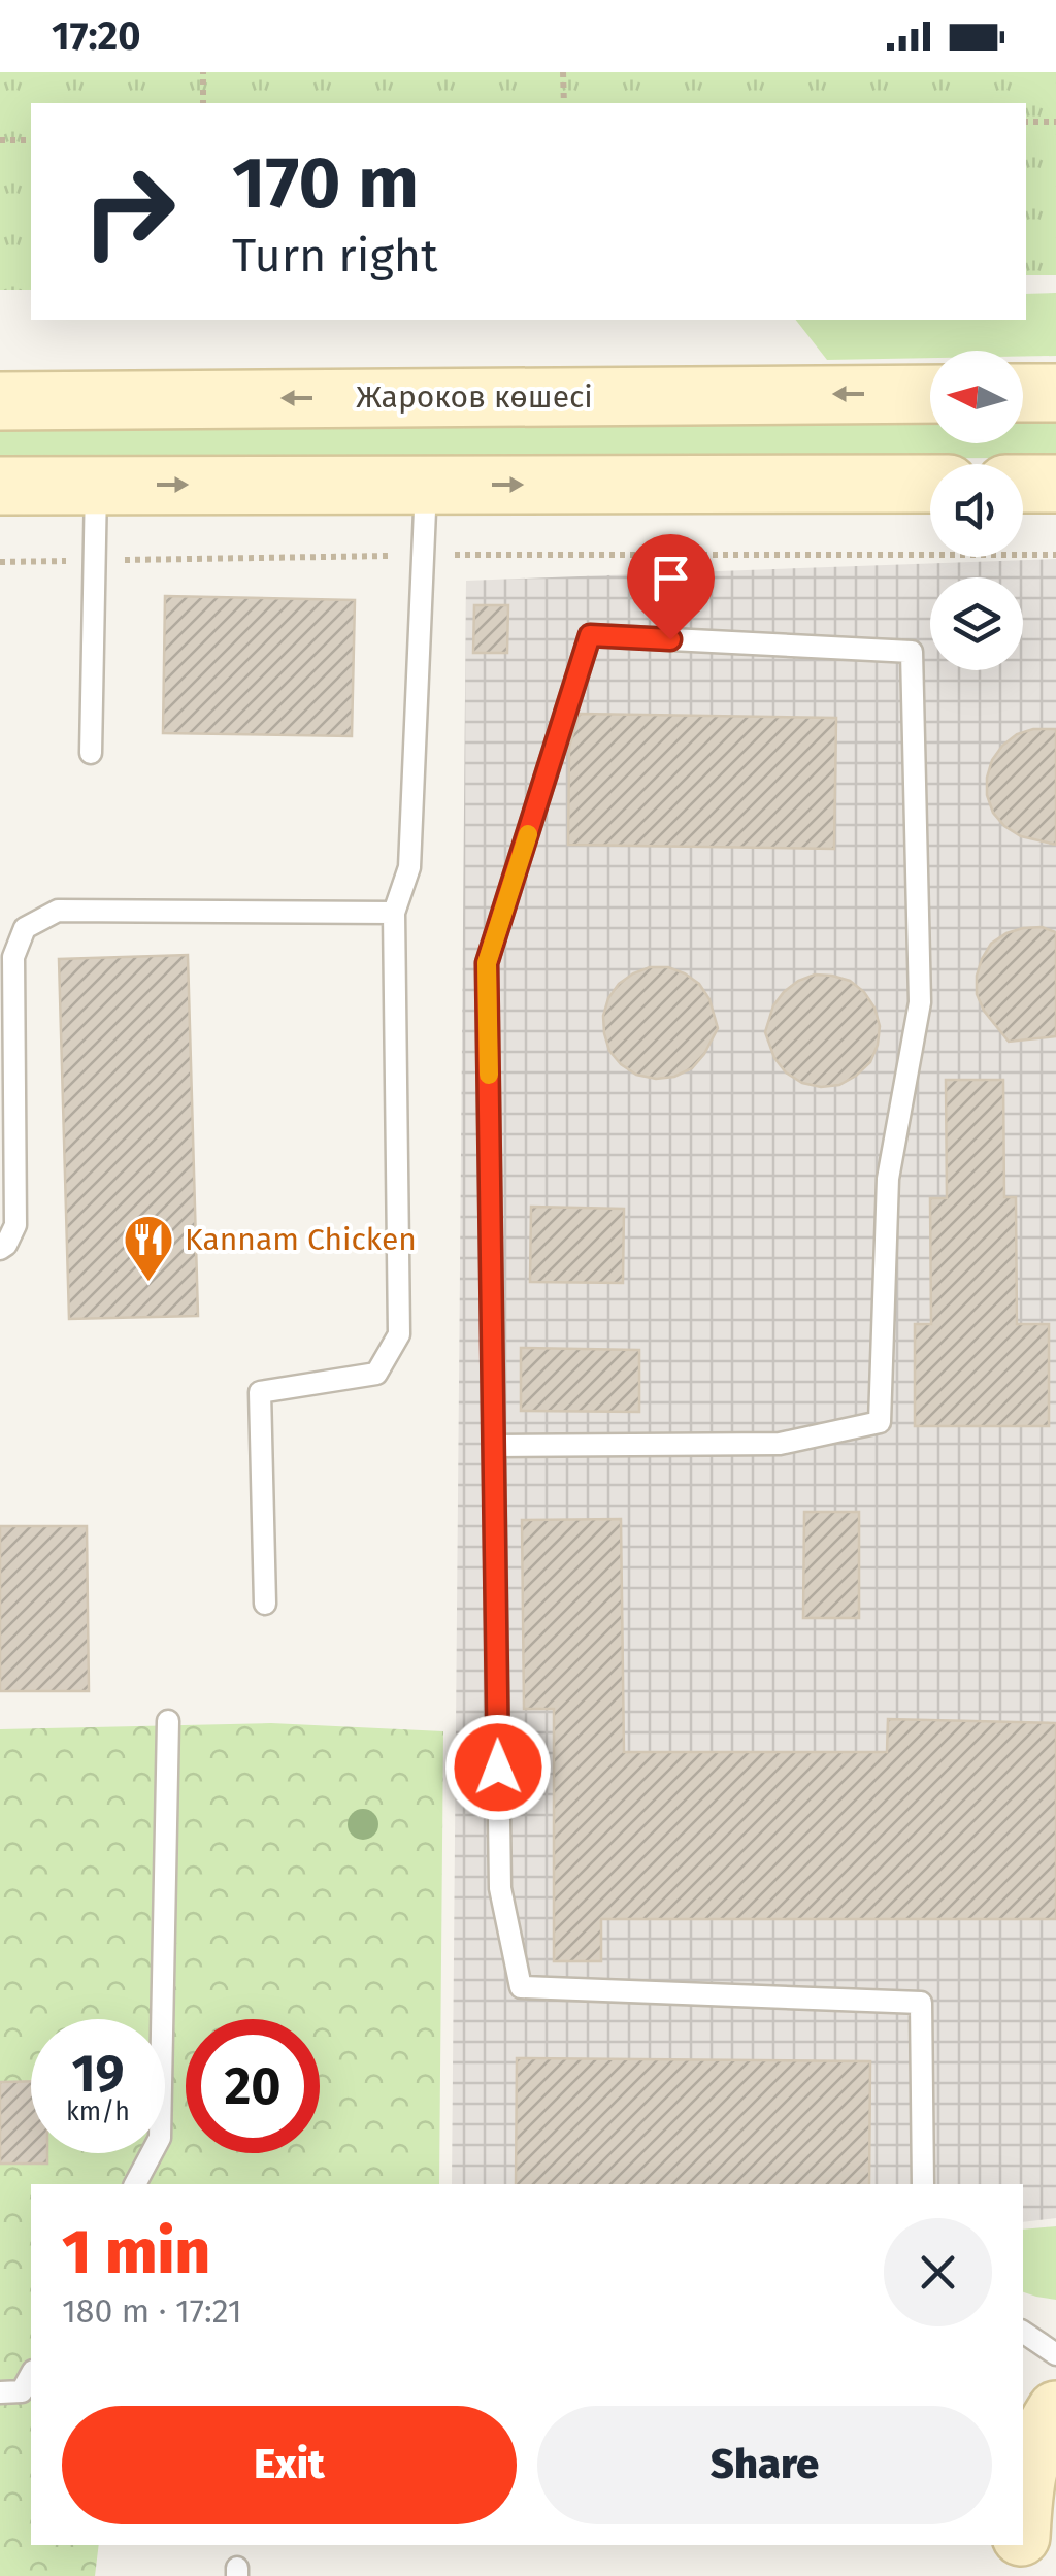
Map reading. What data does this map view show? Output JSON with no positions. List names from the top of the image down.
{
  "streets": {
    "main road": ["Жароков көшесі"]
  },
  "places": {
    "restaurant": ["Kannam Chicken"]
  },
  "north": "left",
  "page": {
    "status": "17:20",
    "turn": ["170 m", "Turn right"],
    "speed": "19 km/h",
    "limit": "20",
    "heading": ["1 min", "180 m · 17:21"],
    "buttons": ["Exit", "Share"]
  }
}
